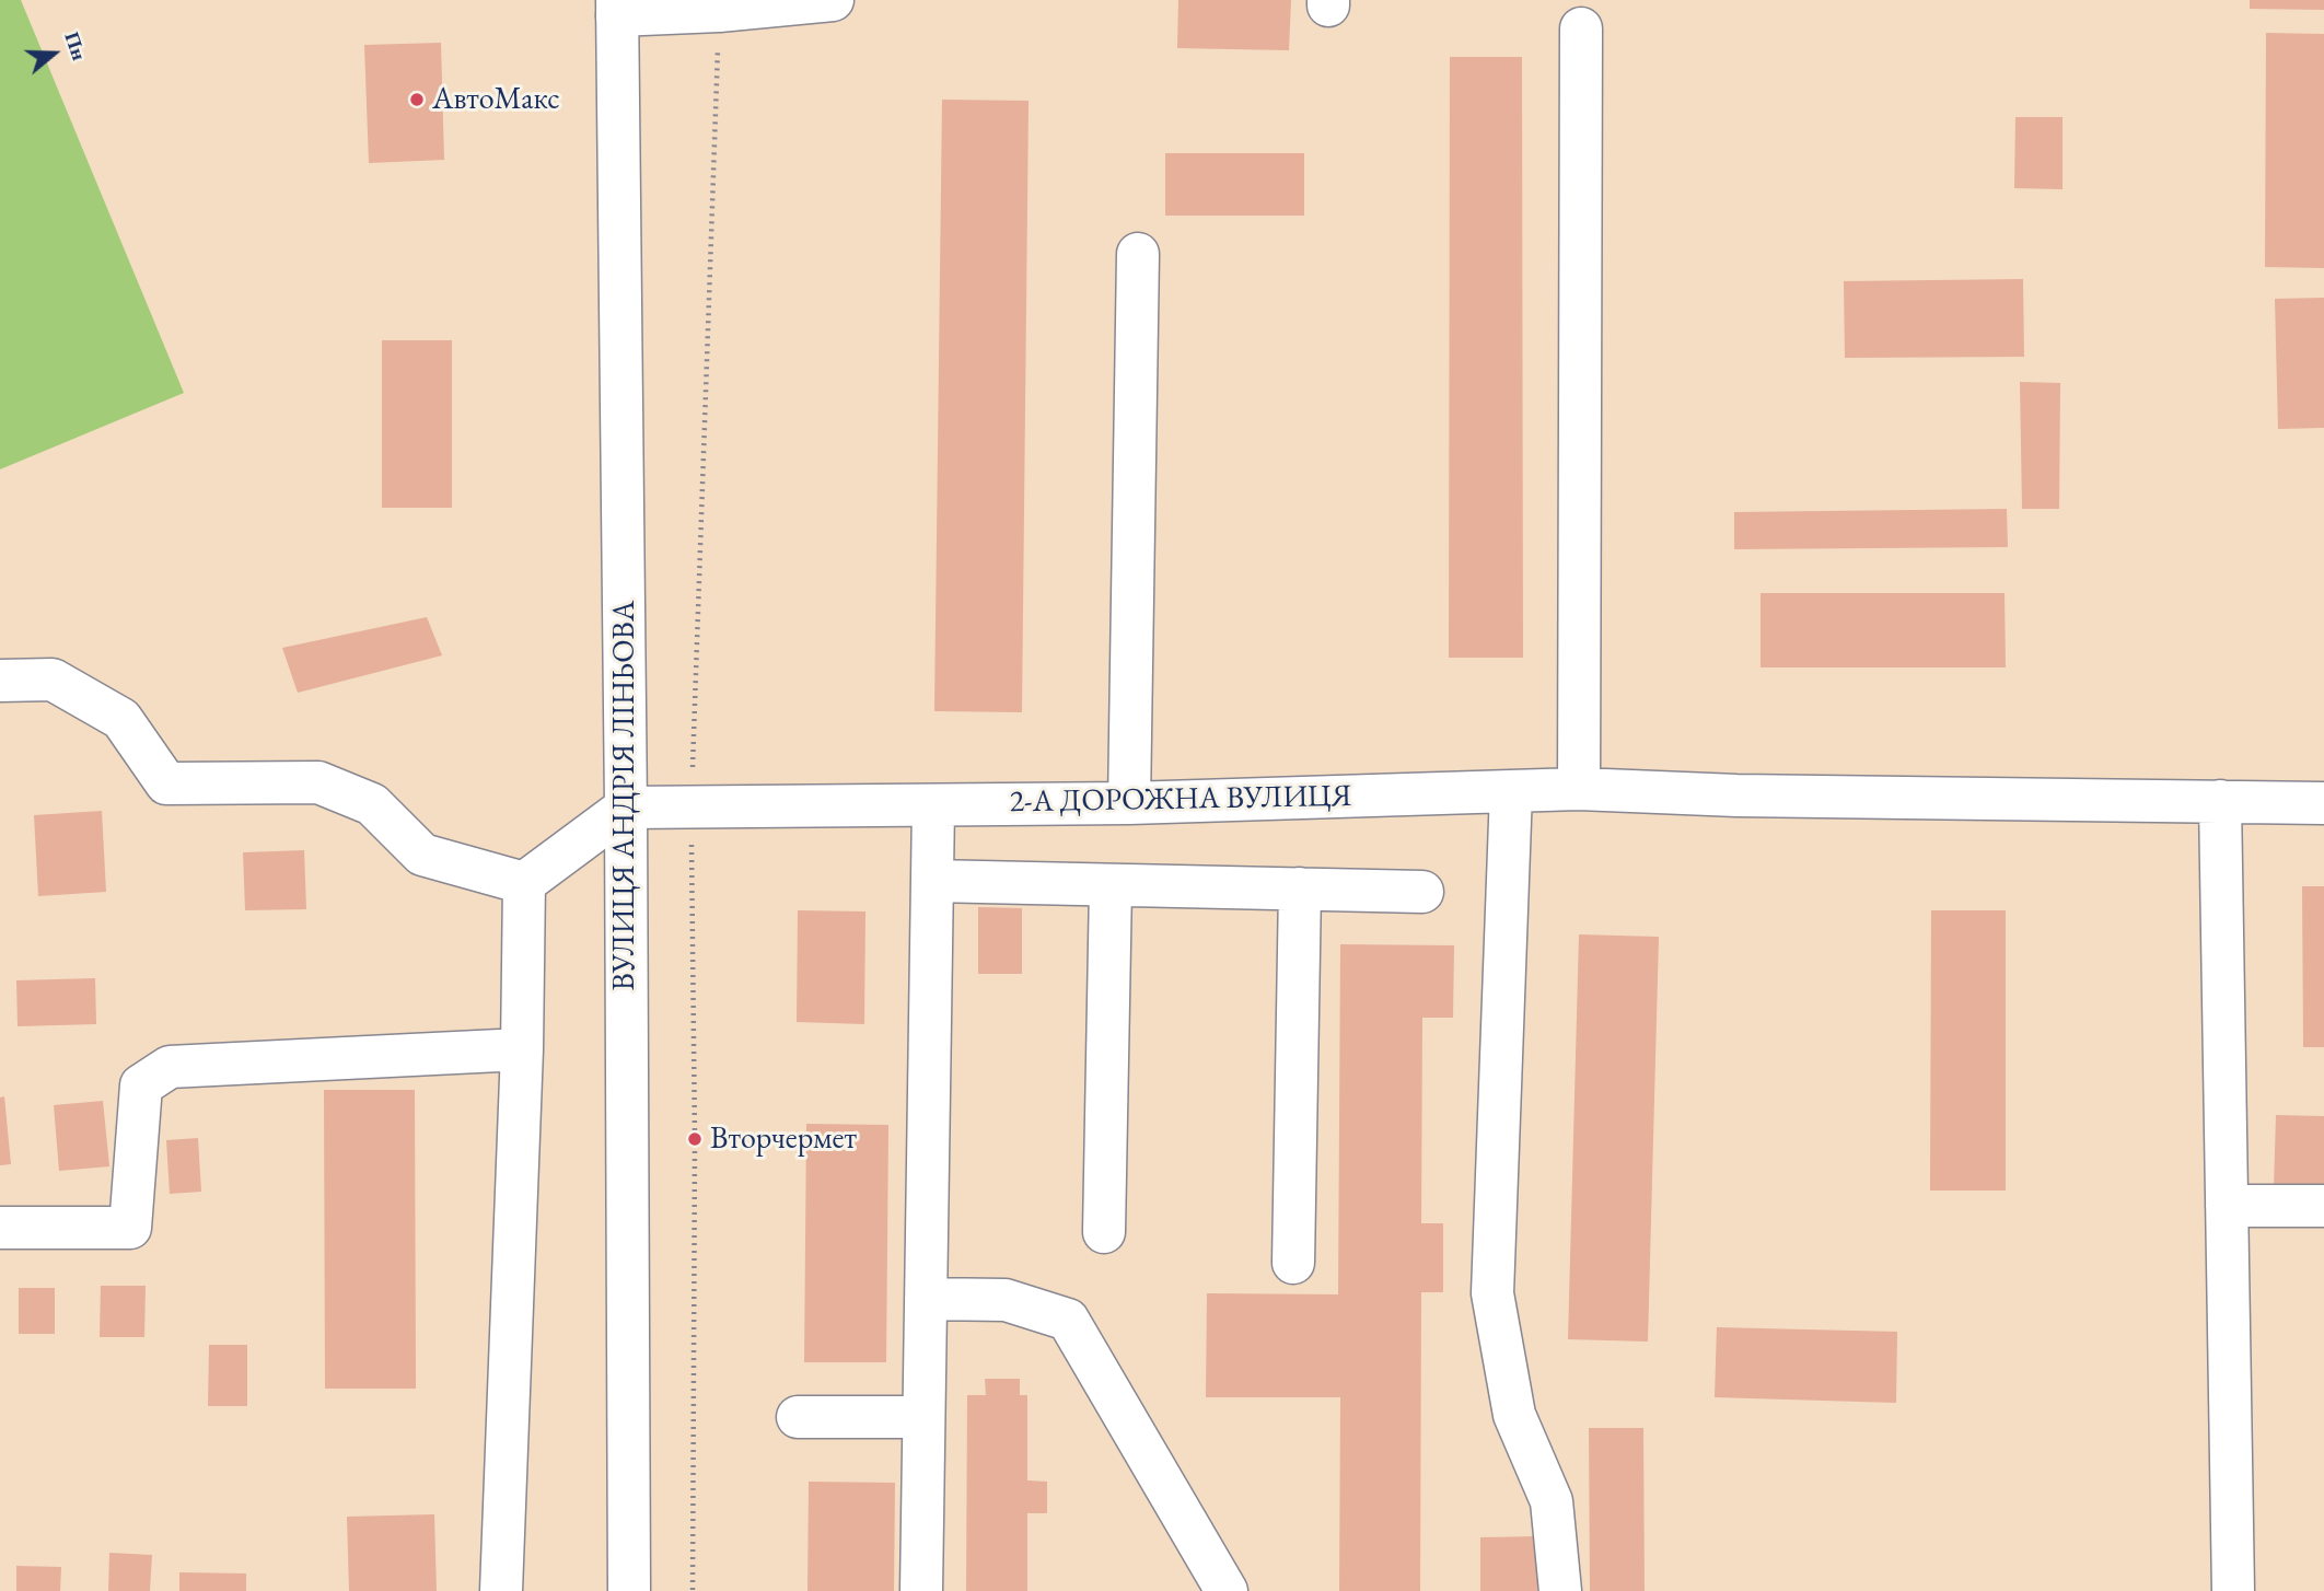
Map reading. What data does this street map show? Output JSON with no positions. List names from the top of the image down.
{
  "streets": {
    "street": ["ВУЛИЦЯ АНДРІЯ ЛІНЬОВА", "2-А ДОРОЖНА ВУЛИЦЯ"]
  },
  "crossings": [
    ["ВУЛИЦЯ АНДРІЯ ЛІНЬОВА", "2-А ДОРОЖНА ВУЛИЦЯ"]
  ],
  "places": ["АвтоМакс", "Вторчермет"],
  "north": "right"
}
